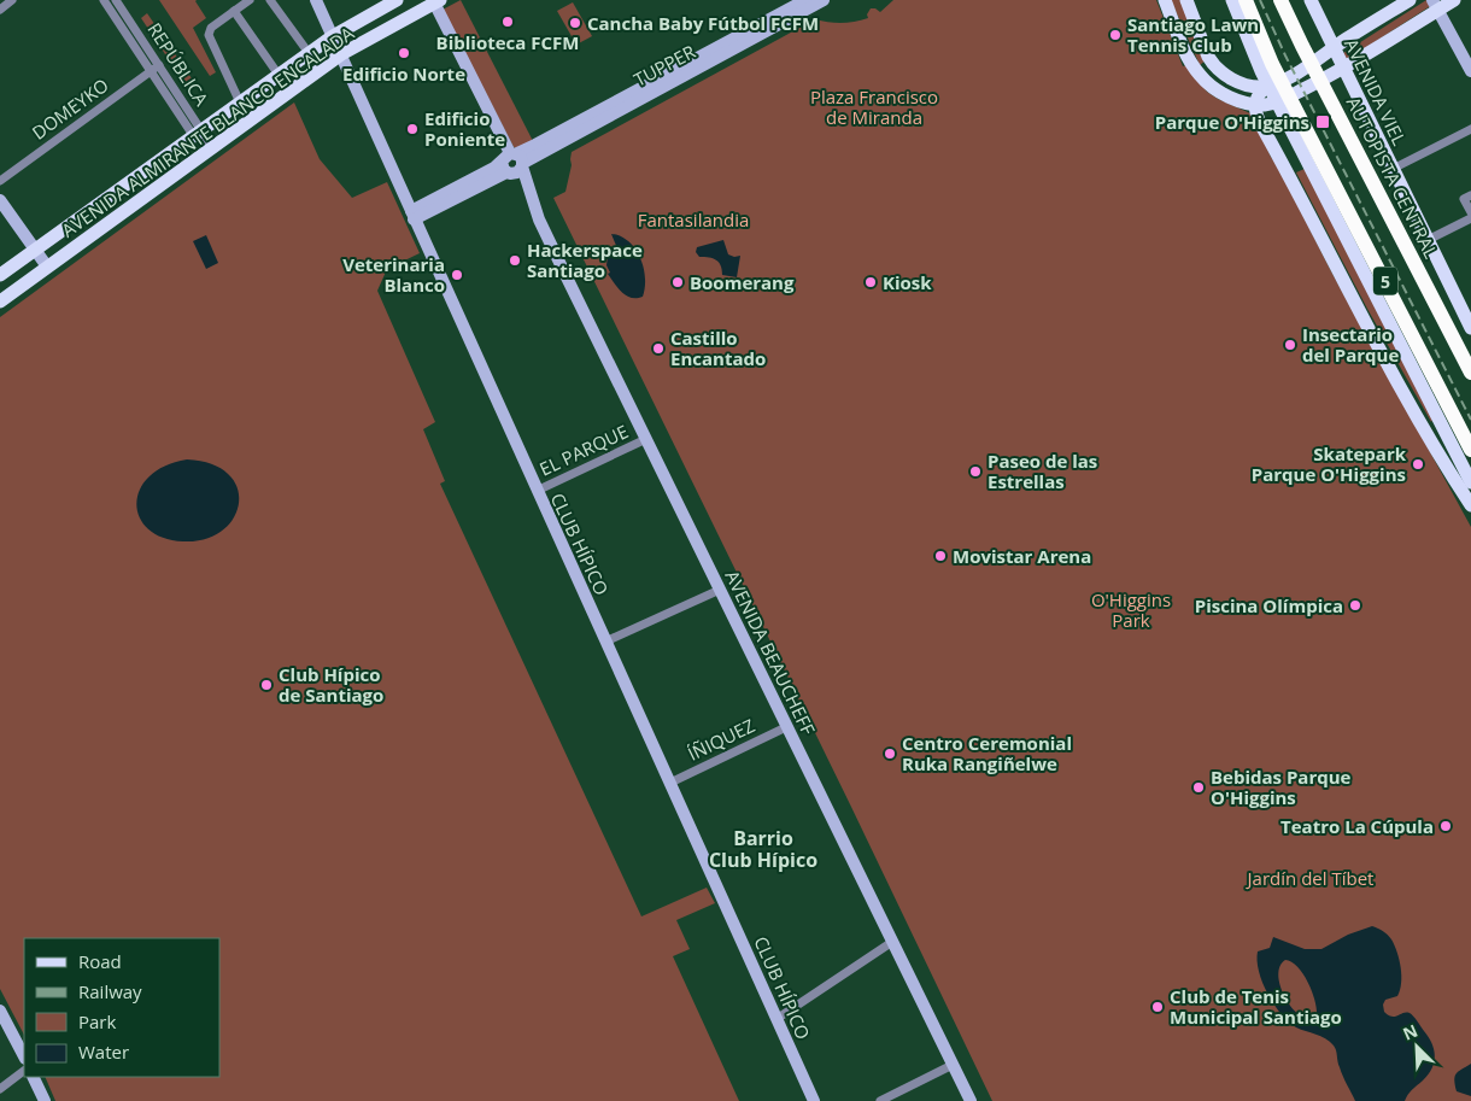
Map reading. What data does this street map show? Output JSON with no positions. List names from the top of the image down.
{
  "streets": {
    "highway": ["AUTOPISTA CENTRAL", "5"],
    "main road": [
      "TUPPER",
      "AVENIDA VIEL",
      "AVENIDA ALMIRANTE BLANCO ENCALADA",
      "CLUB HÍPICO",
      "AVENIDA BEAUCHEFF"
    ],
    "street": [
      "REPÚBLICA",
      "DOMEYKO",
      "EL PARQUE",
      "ÍÑIQUEZ"
    ]
  },
  "crossings": [
    ["REPÚBLICA", "DOMEYKO"],
    ["REPÚBLICA", "AVENIDA ALMIRANTE BLANCO ENCALADA"],
    ["TUPPER", "CLUB HÍPICO"],
    ["TUPPER", "AVENIDA BEAUCHEFF"],
    ["AVENIDA ALMIRANTE BLANCO ENCALADA", "CLUB HÍPICO"],
    ["AVENIDA ALMIRANTE BLANCO ENCALADA", "AVENIDA BEAUCHEFF"],
    ["EL PARQUE", "CLUB HÍPICO"],
    ["EL PARQUE", "AVENIDA BEAUCHEFF"],
    ["CLUB HÍPICO", "ÍÑIQUEZ"],
    ["AVENIDA BEAUCHEFF", "ÍÑIQUEZ"]
  ],
  "districts": ["Barrio Club Hípico"],
  "parks": [
    "Plaza Francisco de Miranda",
    "Fantasilandia",
    "O'Higgins Park",
    "Jardín del Tíbet"
  ],
  "places": {
    "other": [
      "Biblioteca FCFM",
      "Cancha Baby Fútbol FCFM",
      "Santiago Lawn Tennis Club",
      "Edificio Norte",
      "Edificio Poniente",
      "Hackerspace Santiago",
      "Veterinaria Blanco",
      "Boomerang",
      "Kiosk",
      "Insectario del Parque",
      "Castillo Encantado",
      "Skatepark Parque O'Higgins",
      "Paseo de las Estrellas",
      "Movistar Arena",
      "Piscina Olímpica",
      "Club Hípico de Santiago",
      "Centro Ceremonial Ruka Rangiñelwe",
      "Bebidas Parque O'Higgins",
      "Teatro La Cúpula",
      "Club de Tenis Municipal Santiago"
    ],
    "transit": ["Parque O'Higgins"]
  },
  "legend": [
    "Road",
    "Railway",
    "Park",
    "Water"
  ],
  "north": "top left"
}
